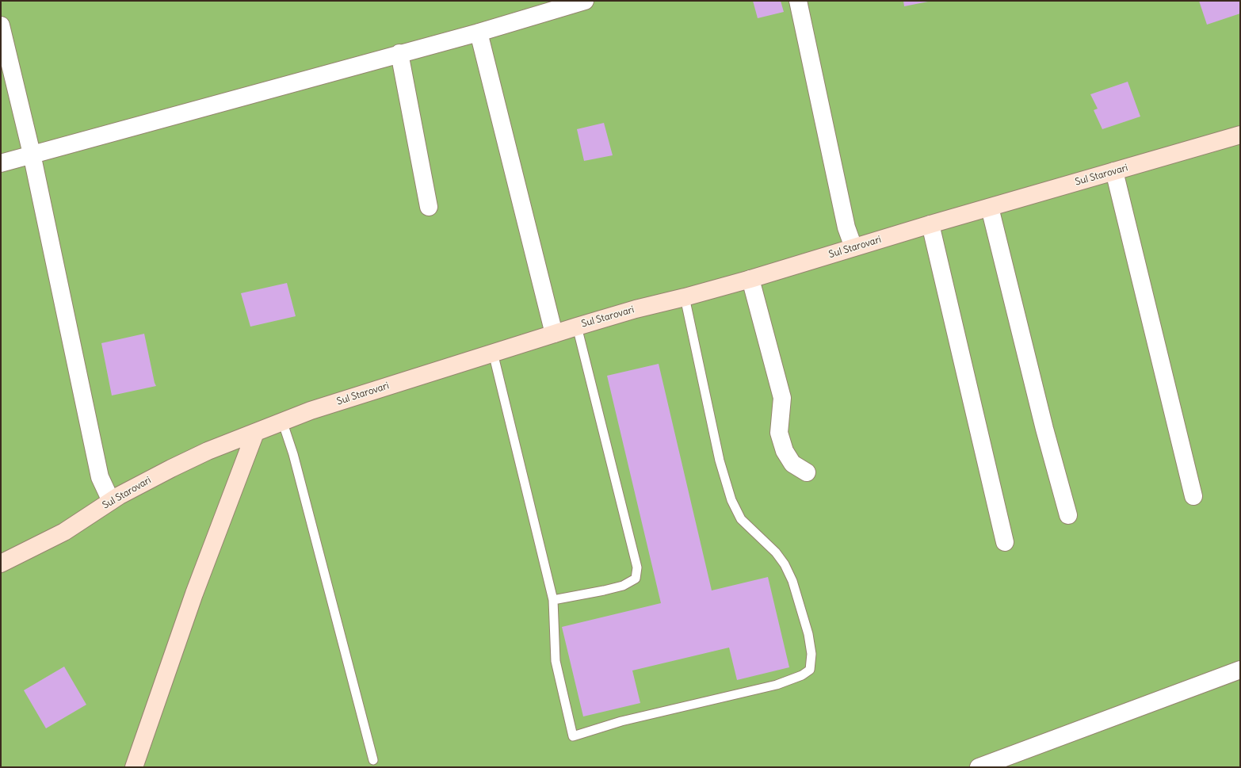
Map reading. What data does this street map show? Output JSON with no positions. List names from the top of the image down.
{
  "streets": {
    "main road": ["Sul Starovari"]
  }
}
